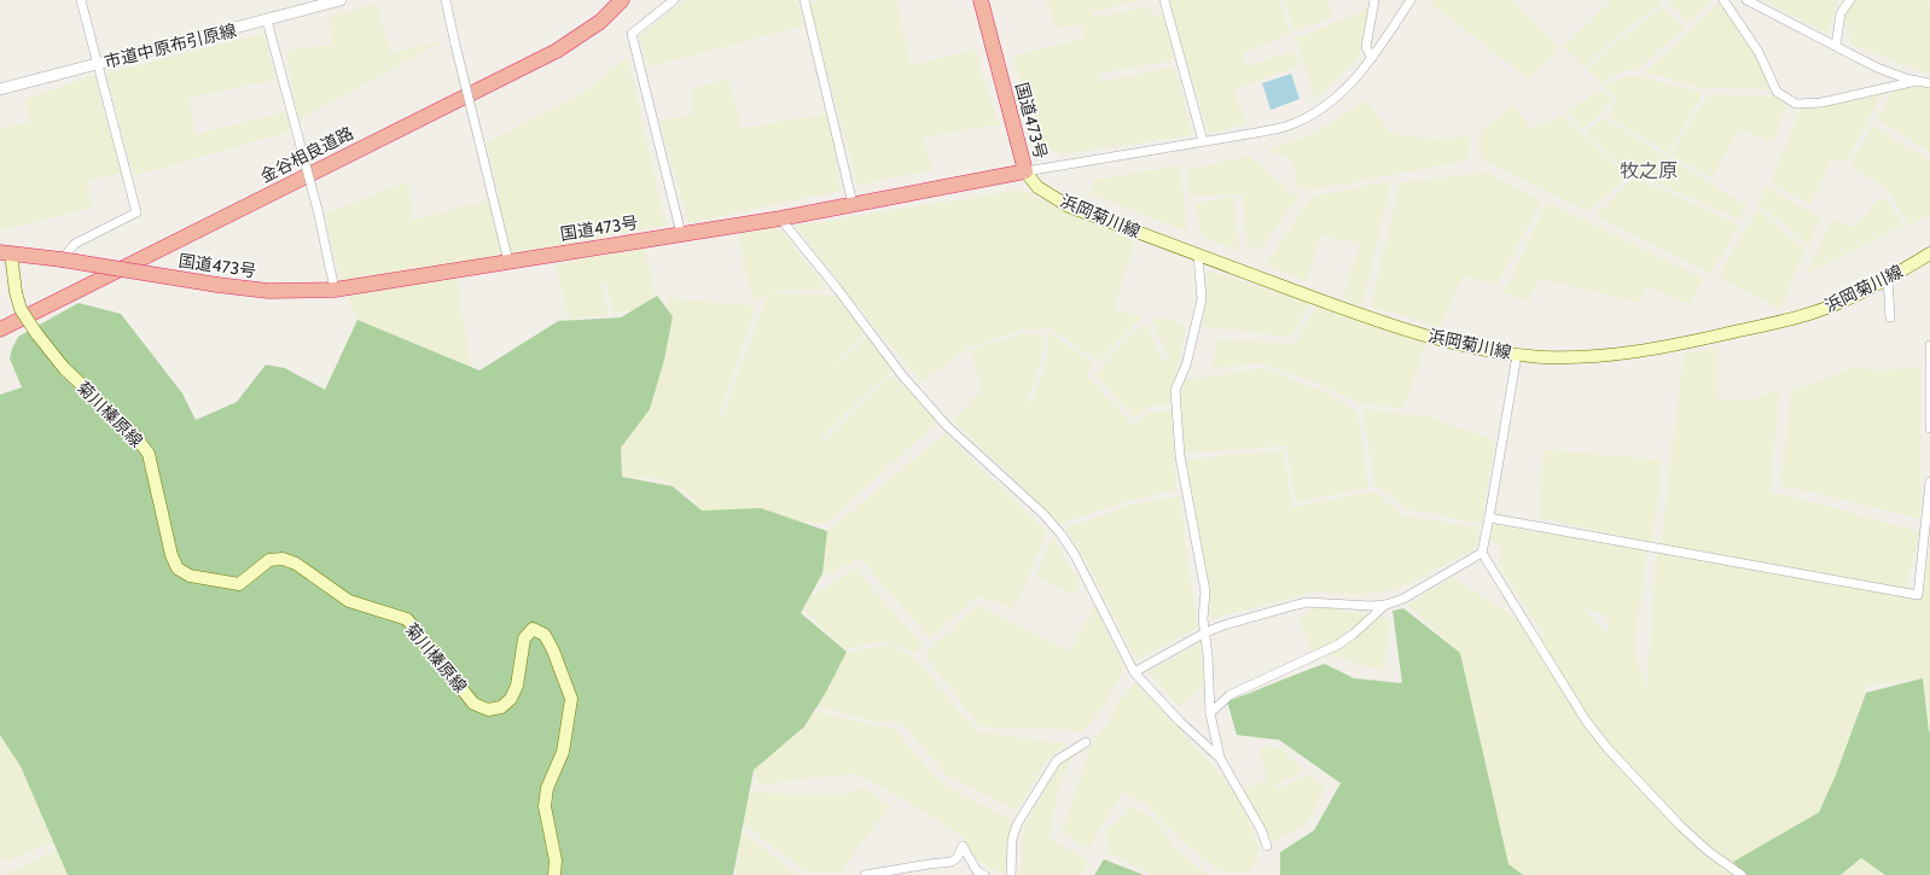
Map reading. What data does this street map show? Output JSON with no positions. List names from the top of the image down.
{
  "streets": {
    "highway": ["国道473号", "金谷相良道路"],
    "main road": ["浜岡菊川線", "菊川榛原線"],
    "street": ["市道中原布引原線"]
  },
  "crossings": [
    ["国道473号", "浜岡菊川線"],
    ["国道473号", "菊川榛原線"]
  ],
  "districts": ["牧之原"]
}
